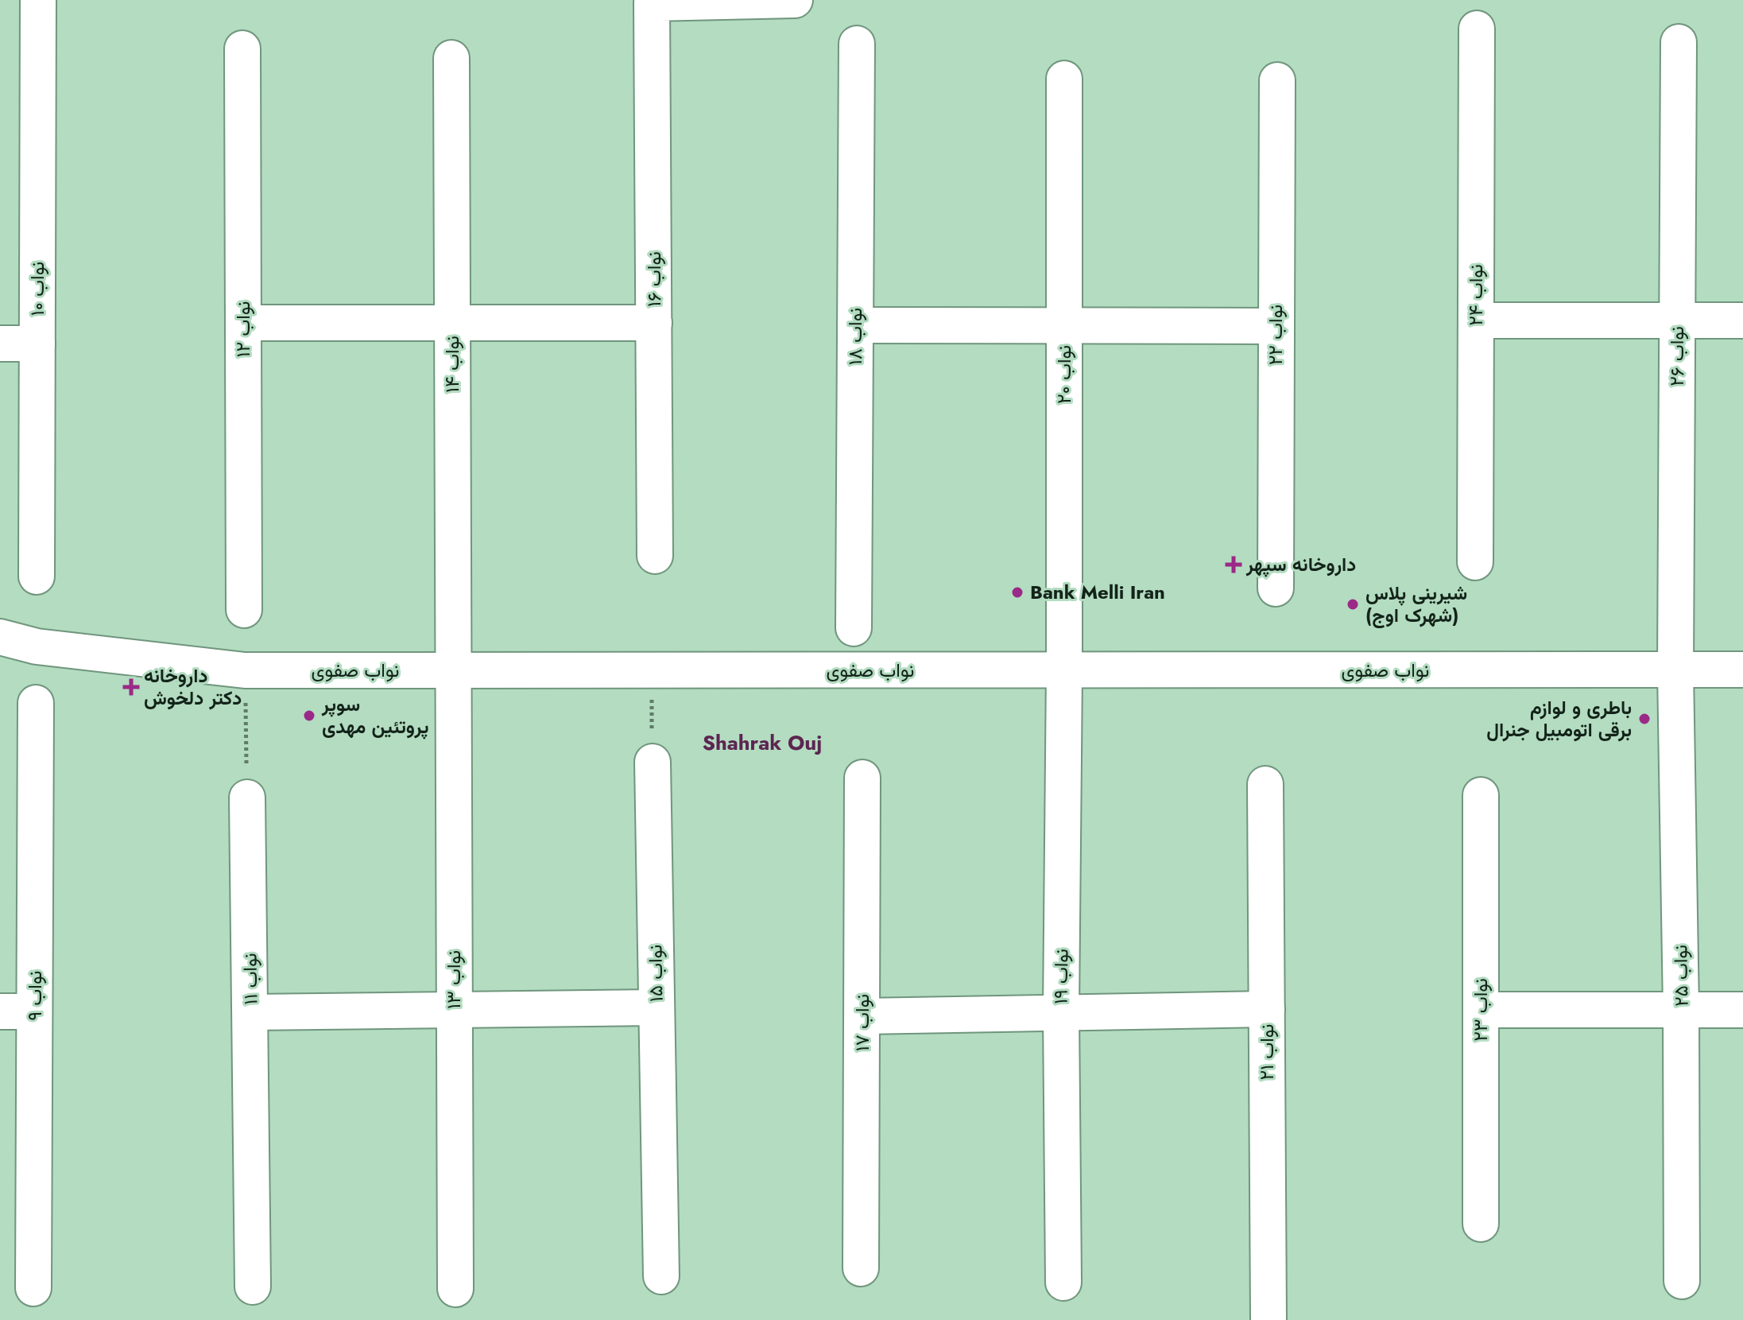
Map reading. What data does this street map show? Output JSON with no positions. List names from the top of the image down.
{
  "streets": {
    "street": [
      "نواب ۱۶",
      "نواب ۱۰",
      "نواب ۲۴",
      "نواب ۱۲",
      "نواب ۲۲",
      "نواب ۱۸",
      "نواب ۲۶",
      "نواب ۱۴",
      "نواب ۲۰",
      "نواب صفوی",
      "نواب ۱۵",
      "نواب ۲۵",
      "نواب ۱۹",
      "نواب ۱۱",
      "نواب ۱۳",
      "نواب ۹",
      "نواب ۲۳",
      "نواب ۱۷",
      "نواب ۲۱"
    ]
  },
  "crossings": [
    ["نواب ۲۶", "نواب صفوی"],
    ["نواب ۲۶", "نواب ۲۵"],
    ["نواب ۱۴", "نواب صفوی"],
    ["نواب ۱۴", "نواب ۱۳"],
    ["نواب ۲۰", "نواب صفوی"],
    ["نواب ۲۰", "نواب ۱۹"],
    ["نواب صفوی", "نواب ۲۵"],
    ["نواب صفوی", "نواب ۱۹"],
    ["نواب صفوی", "نواب ۱۳"]
  ],
  "districts": ["Shahrak Ouj"],
  "places": {
    "health": ["داروخانه سپهر", "داروخانه دکتر دلخوش"],
    "other": [
      "Bank Melli Iran",
      "شیرینی پلاس (شهرک اوج)",
      "سوپر پروتئین مهدی",
      "باطری و لوازم برقی اتومبیل جنرال"
    ]
  }
}
